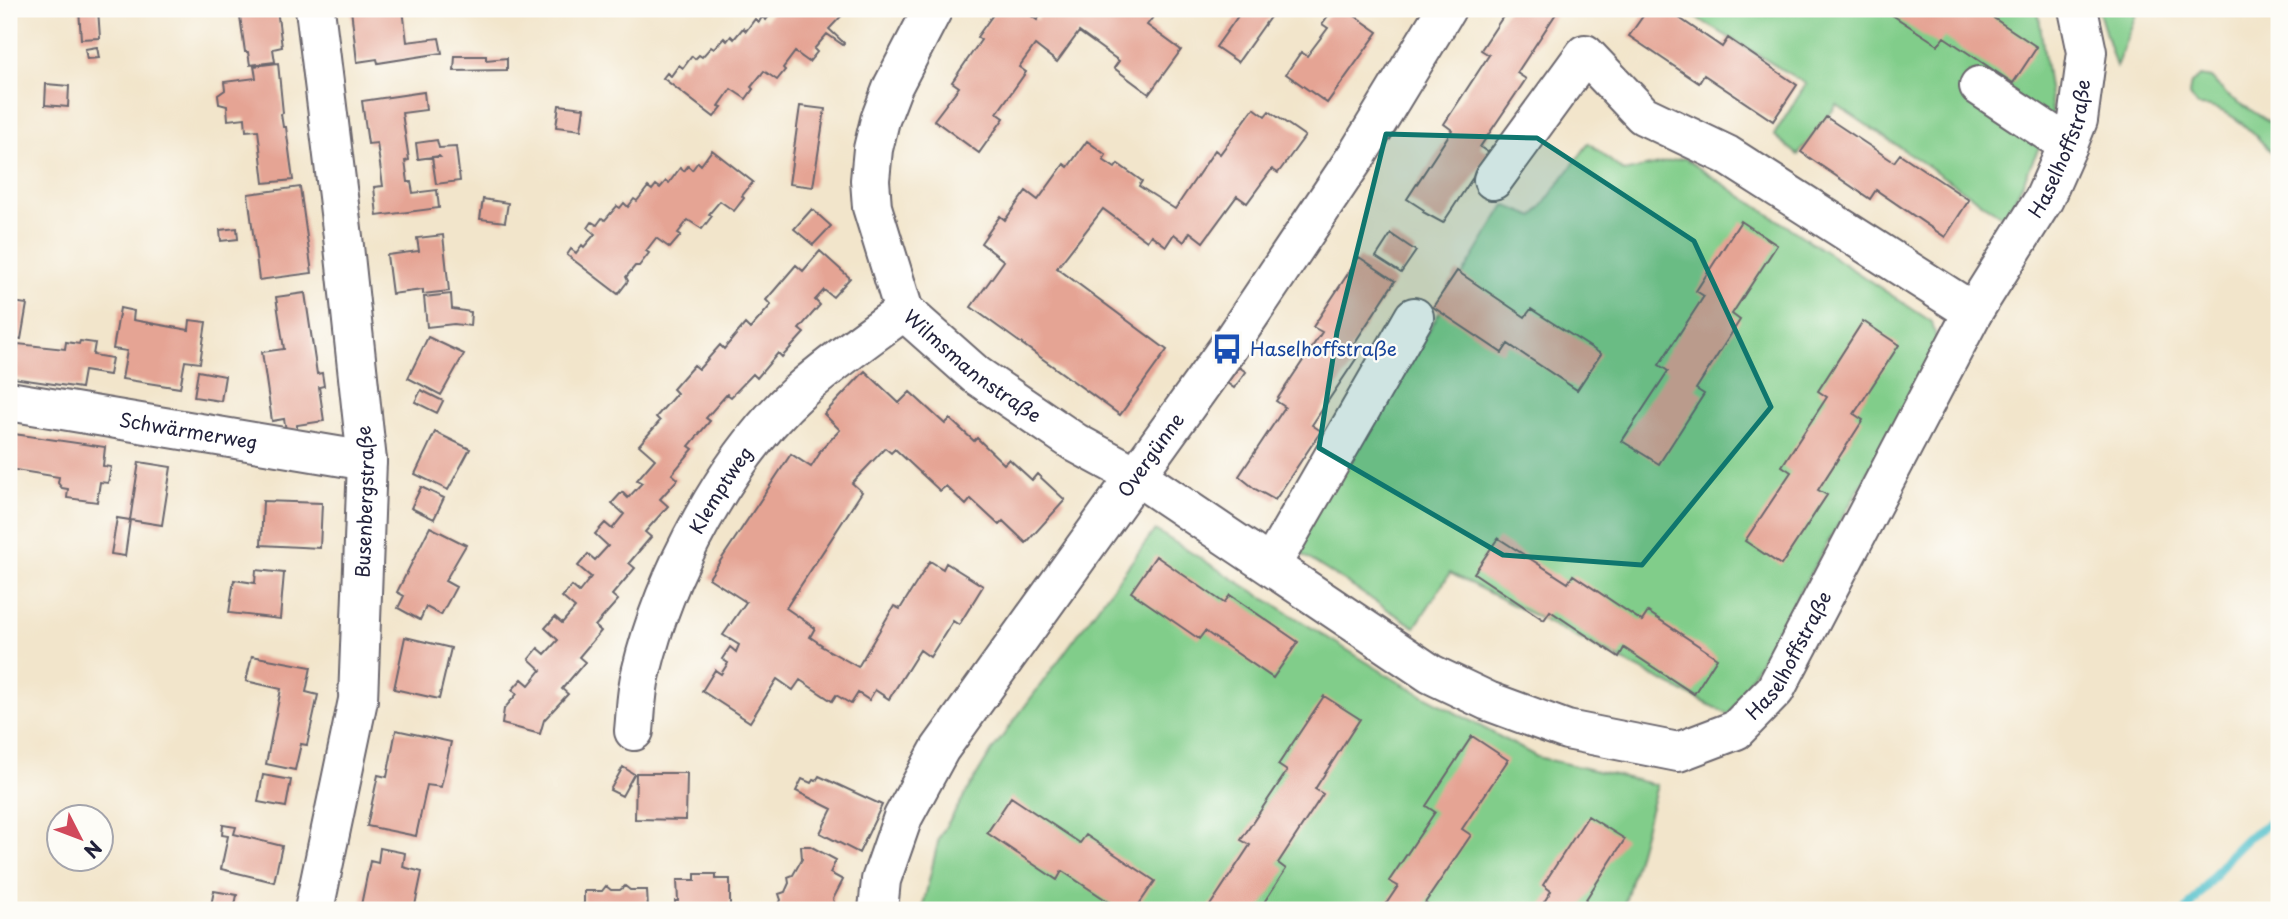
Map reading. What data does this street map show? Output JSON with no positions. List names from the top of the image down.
{
  "streets": {
    "street": [
      "Haselhoffstraße",
      "Wilmsmannstraße",
      "Schwärmerweg",
      "Overgünne",
      "Klemptweg",
      "Busenbergstraße"
    ]
  },
  "crossings": [
    ["Haselhoffstraße", "Wilmsmannstraße"],
    ["Haselhoffstraße", "Overgünne"],
    ["Wilmsmannstraße", "Overgünne"],
    ["Wilmsmannstraße", "Klemptweg"],
    ["Schwärmerweg", "Busenbergstraße"]
  ],
  "places": {
    "bus stop": ["Haselhoffstraße"]
  },
  "north": "bottom right"
}
